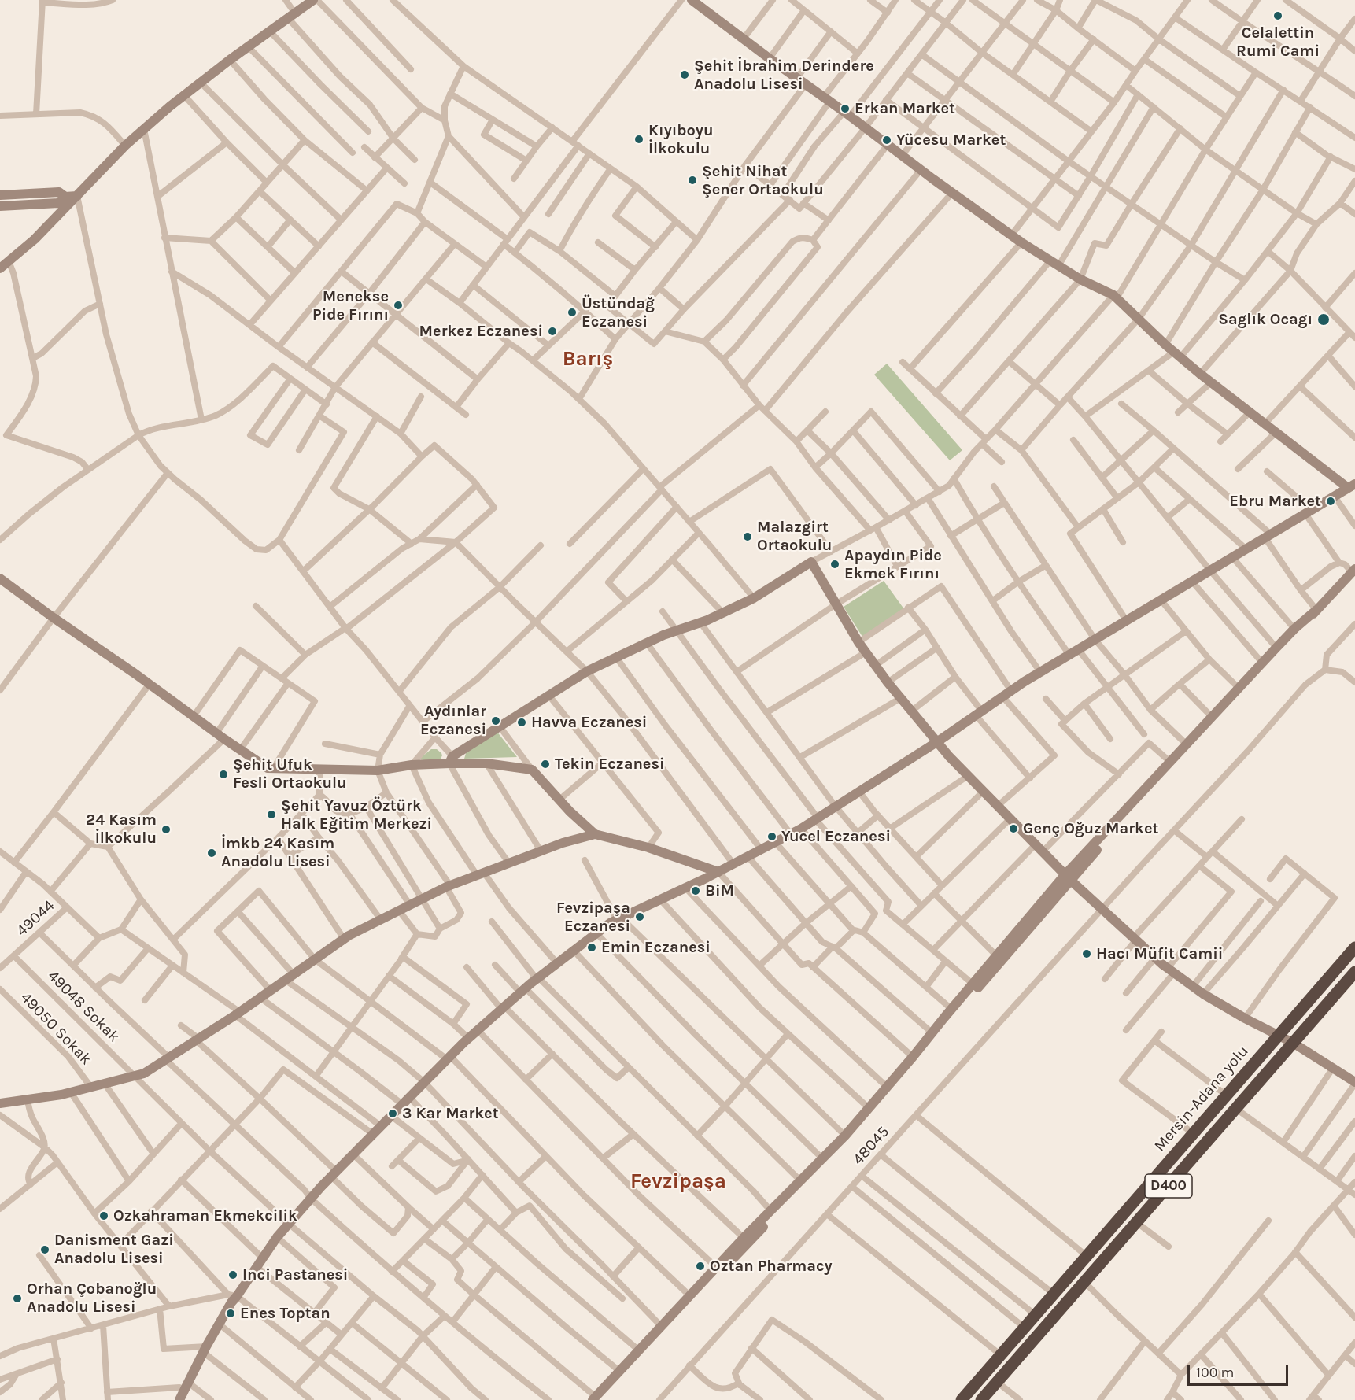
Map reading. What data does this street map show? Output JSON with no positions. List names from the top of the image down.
{
  "streets": {
    "highway": ["Mersin-Adana yolu", "D400"],
    "street": [
      "49044",
      "49048 Sokak",
      "49050 Sokak",
      "48045"
    ]
  },
  "crossings": [
    ["49044", "49048 Sokak"]
  ],
  "districts": ["Barış", "Fevzipaşa"],
  "places": [
    "Celalettin Rumi Cami",
    "Şehit İbrahim Derindere Anadolu Lisesi",
    "Erkan Market",
    "Kıyıboyu İlkokulu",
    "Yücesu Market",
    "Şehit Nihat Şener Ortaokulu",
    "Menekse Pide Fırını",
    "Üstündağ Eczanesi",
    "Saglık Ocagı",
    "Merkez Eczanesi",
    "Ebru Market",
    "Malazgirt Ortaokulu",
    "Apaydın Pide Ekmek Fırını",
    "Aydınlar Eczanesi",
    "Havva Eczanesi",
    "Tekin Eczanesi",
    "Şehit Ufuk Fesli Ortaokulu",
    "Şehit Yavuz Öztürk Halk Eğitim Merkezi",
    "Genç Oğuz Market",
    "24 Kasım İlkokulu",
    "Yucel Eczanesi",
    "İmkb 24 Kasım Anadolu Lisesi",
    "BiM",
    "Fevzipaşa Eczanesi",
    "Emin Eczanesi",
    "Hacı Müfit Camii",
    "3 Kar Market",
    "Ozkahraman Ekmekcilik",
    "Danisment Gazi Anadolu Lisesi",
    "Oztan Pharmacy",
    "Inci Pastanesi",
    "Orhan Çobanoğlu Anadolu Lisesi",
    "Enes Toptan"
  ],
  "scale_bar": "100 m"
}
